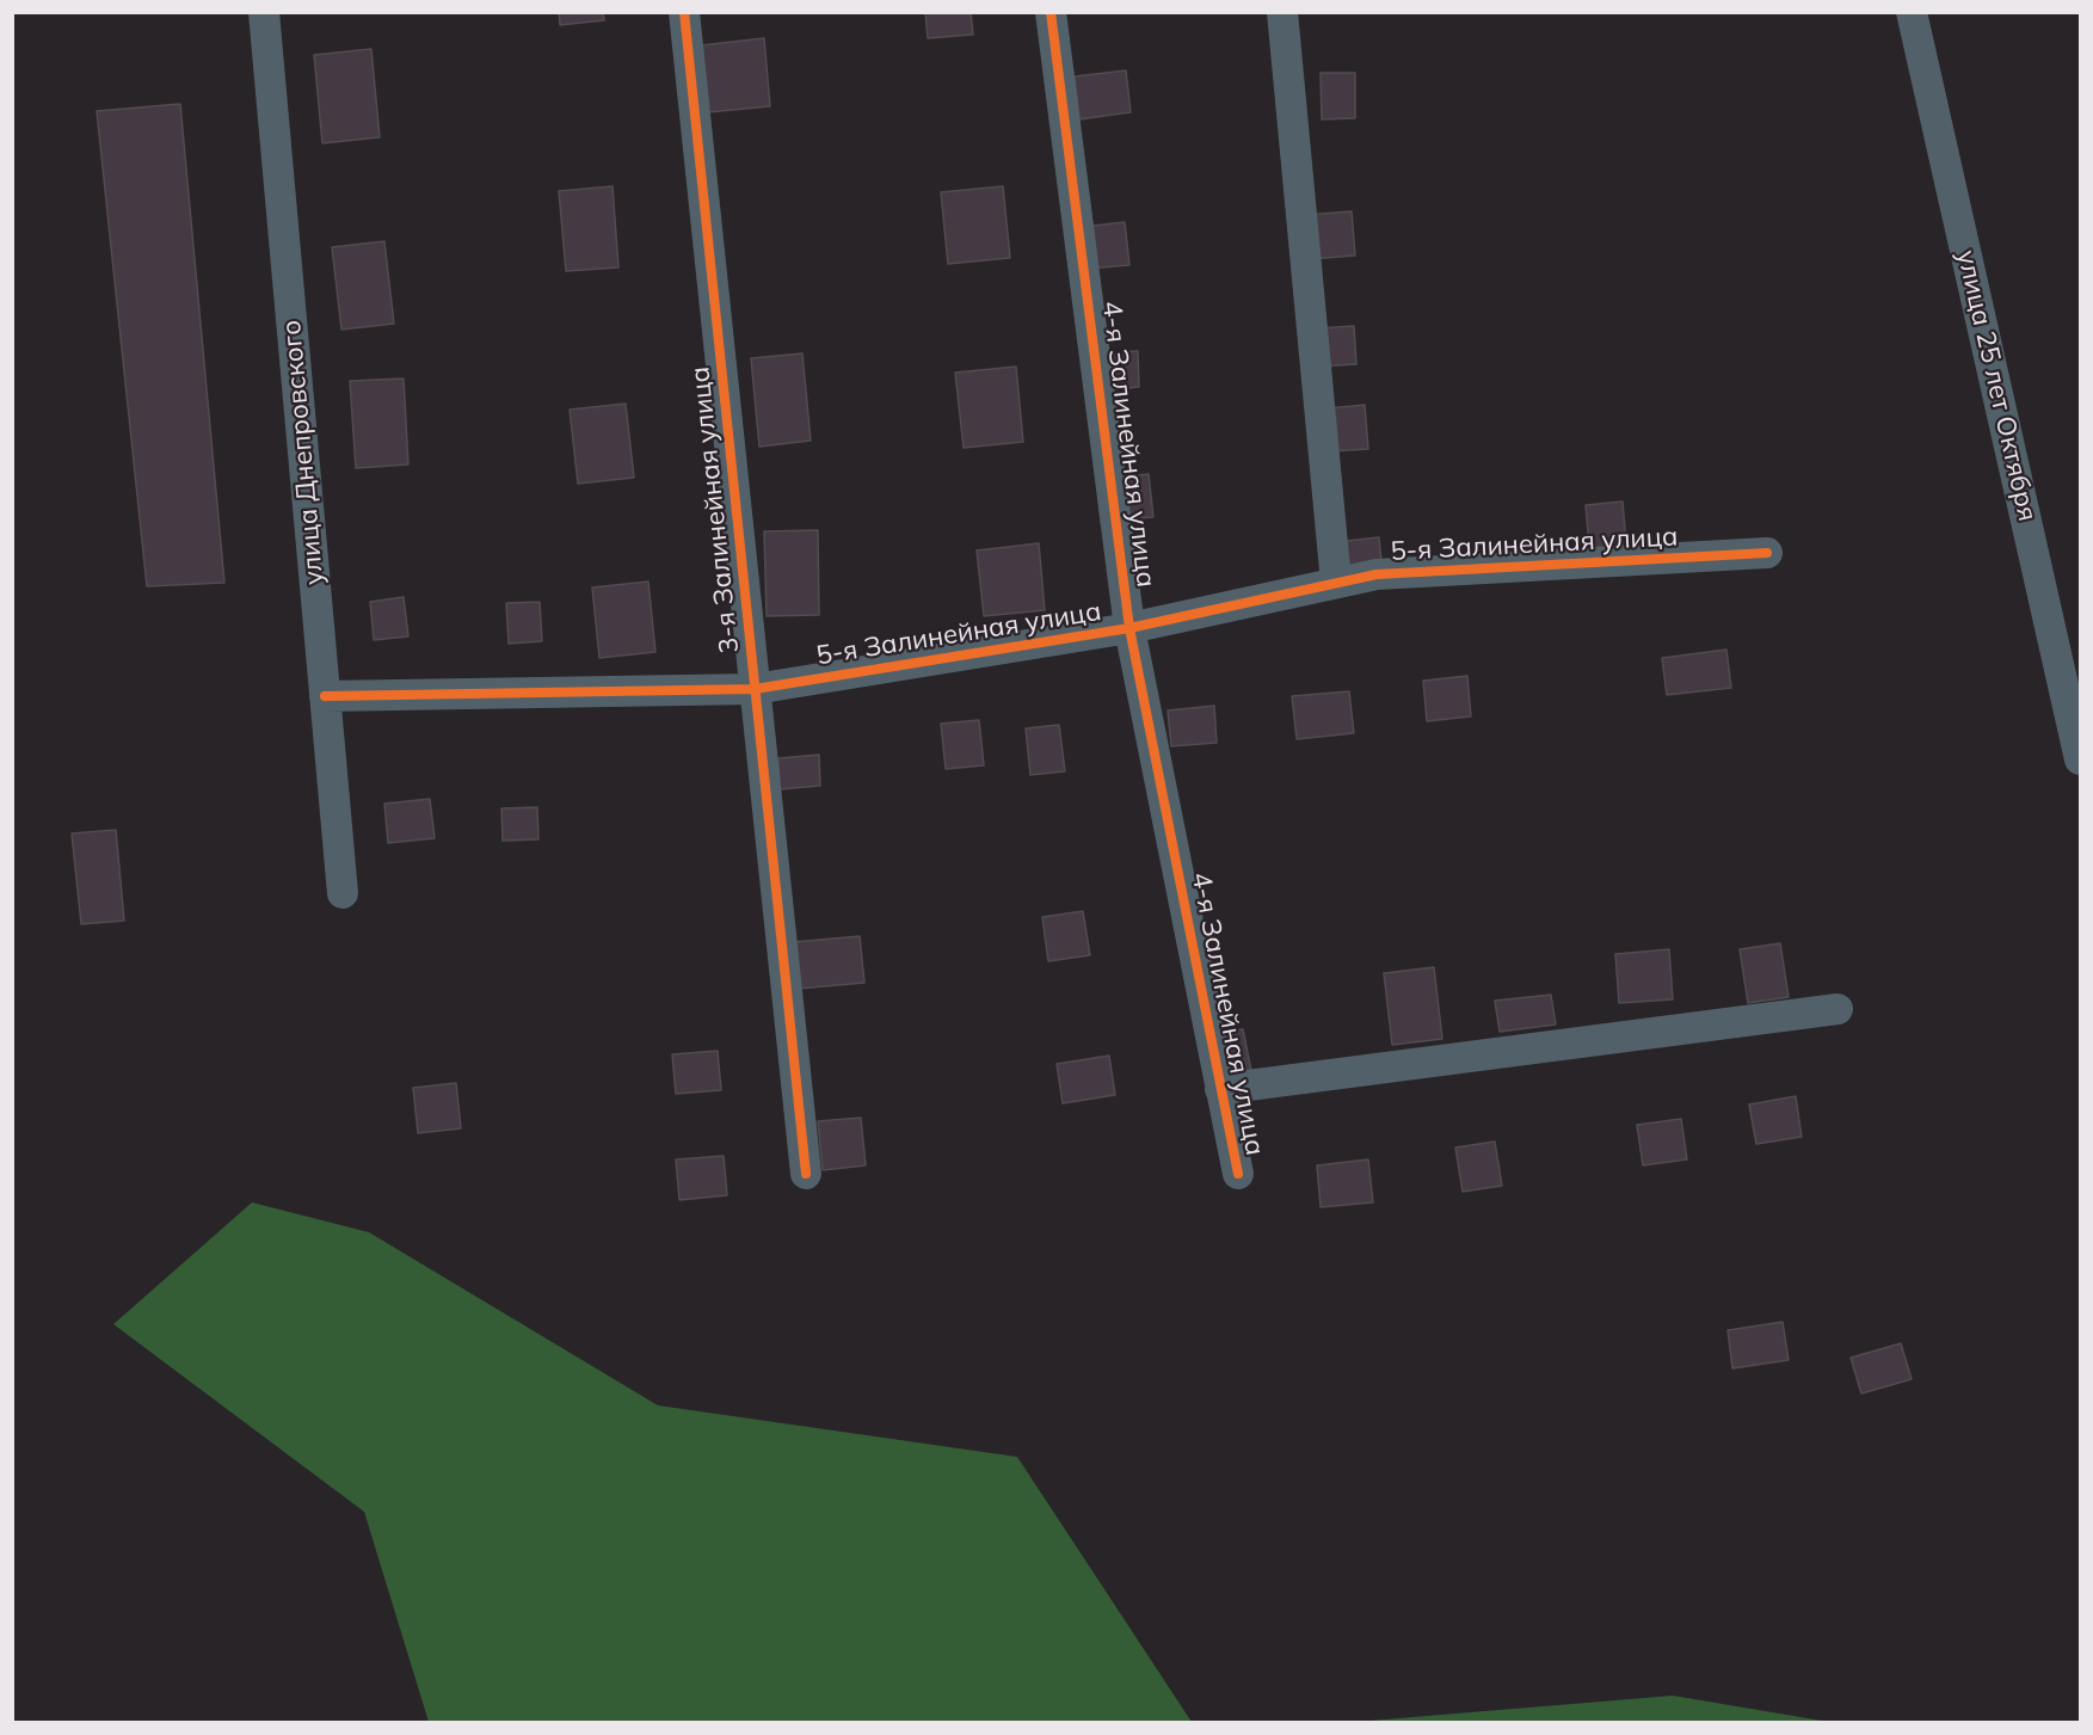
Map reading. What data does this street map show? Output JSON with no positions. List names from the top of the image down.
{
  "streets": {
    "street": [
      "улица 25 лет Октября",
      "4-я Залинейная улица",
      "улица Днепровского",
      "3-я Залинейная улица",
      "5-я Залинейная улица"
    ]
  },
  "crossings": [
    ["4-я Залинейная улица", "5-я Залинейная улица"],
    ["улица Днепровского", "5-я Залинейная улица"],
    ["3-я Залинейная улица", "5-я Залинейная улица"]
  ]
}
